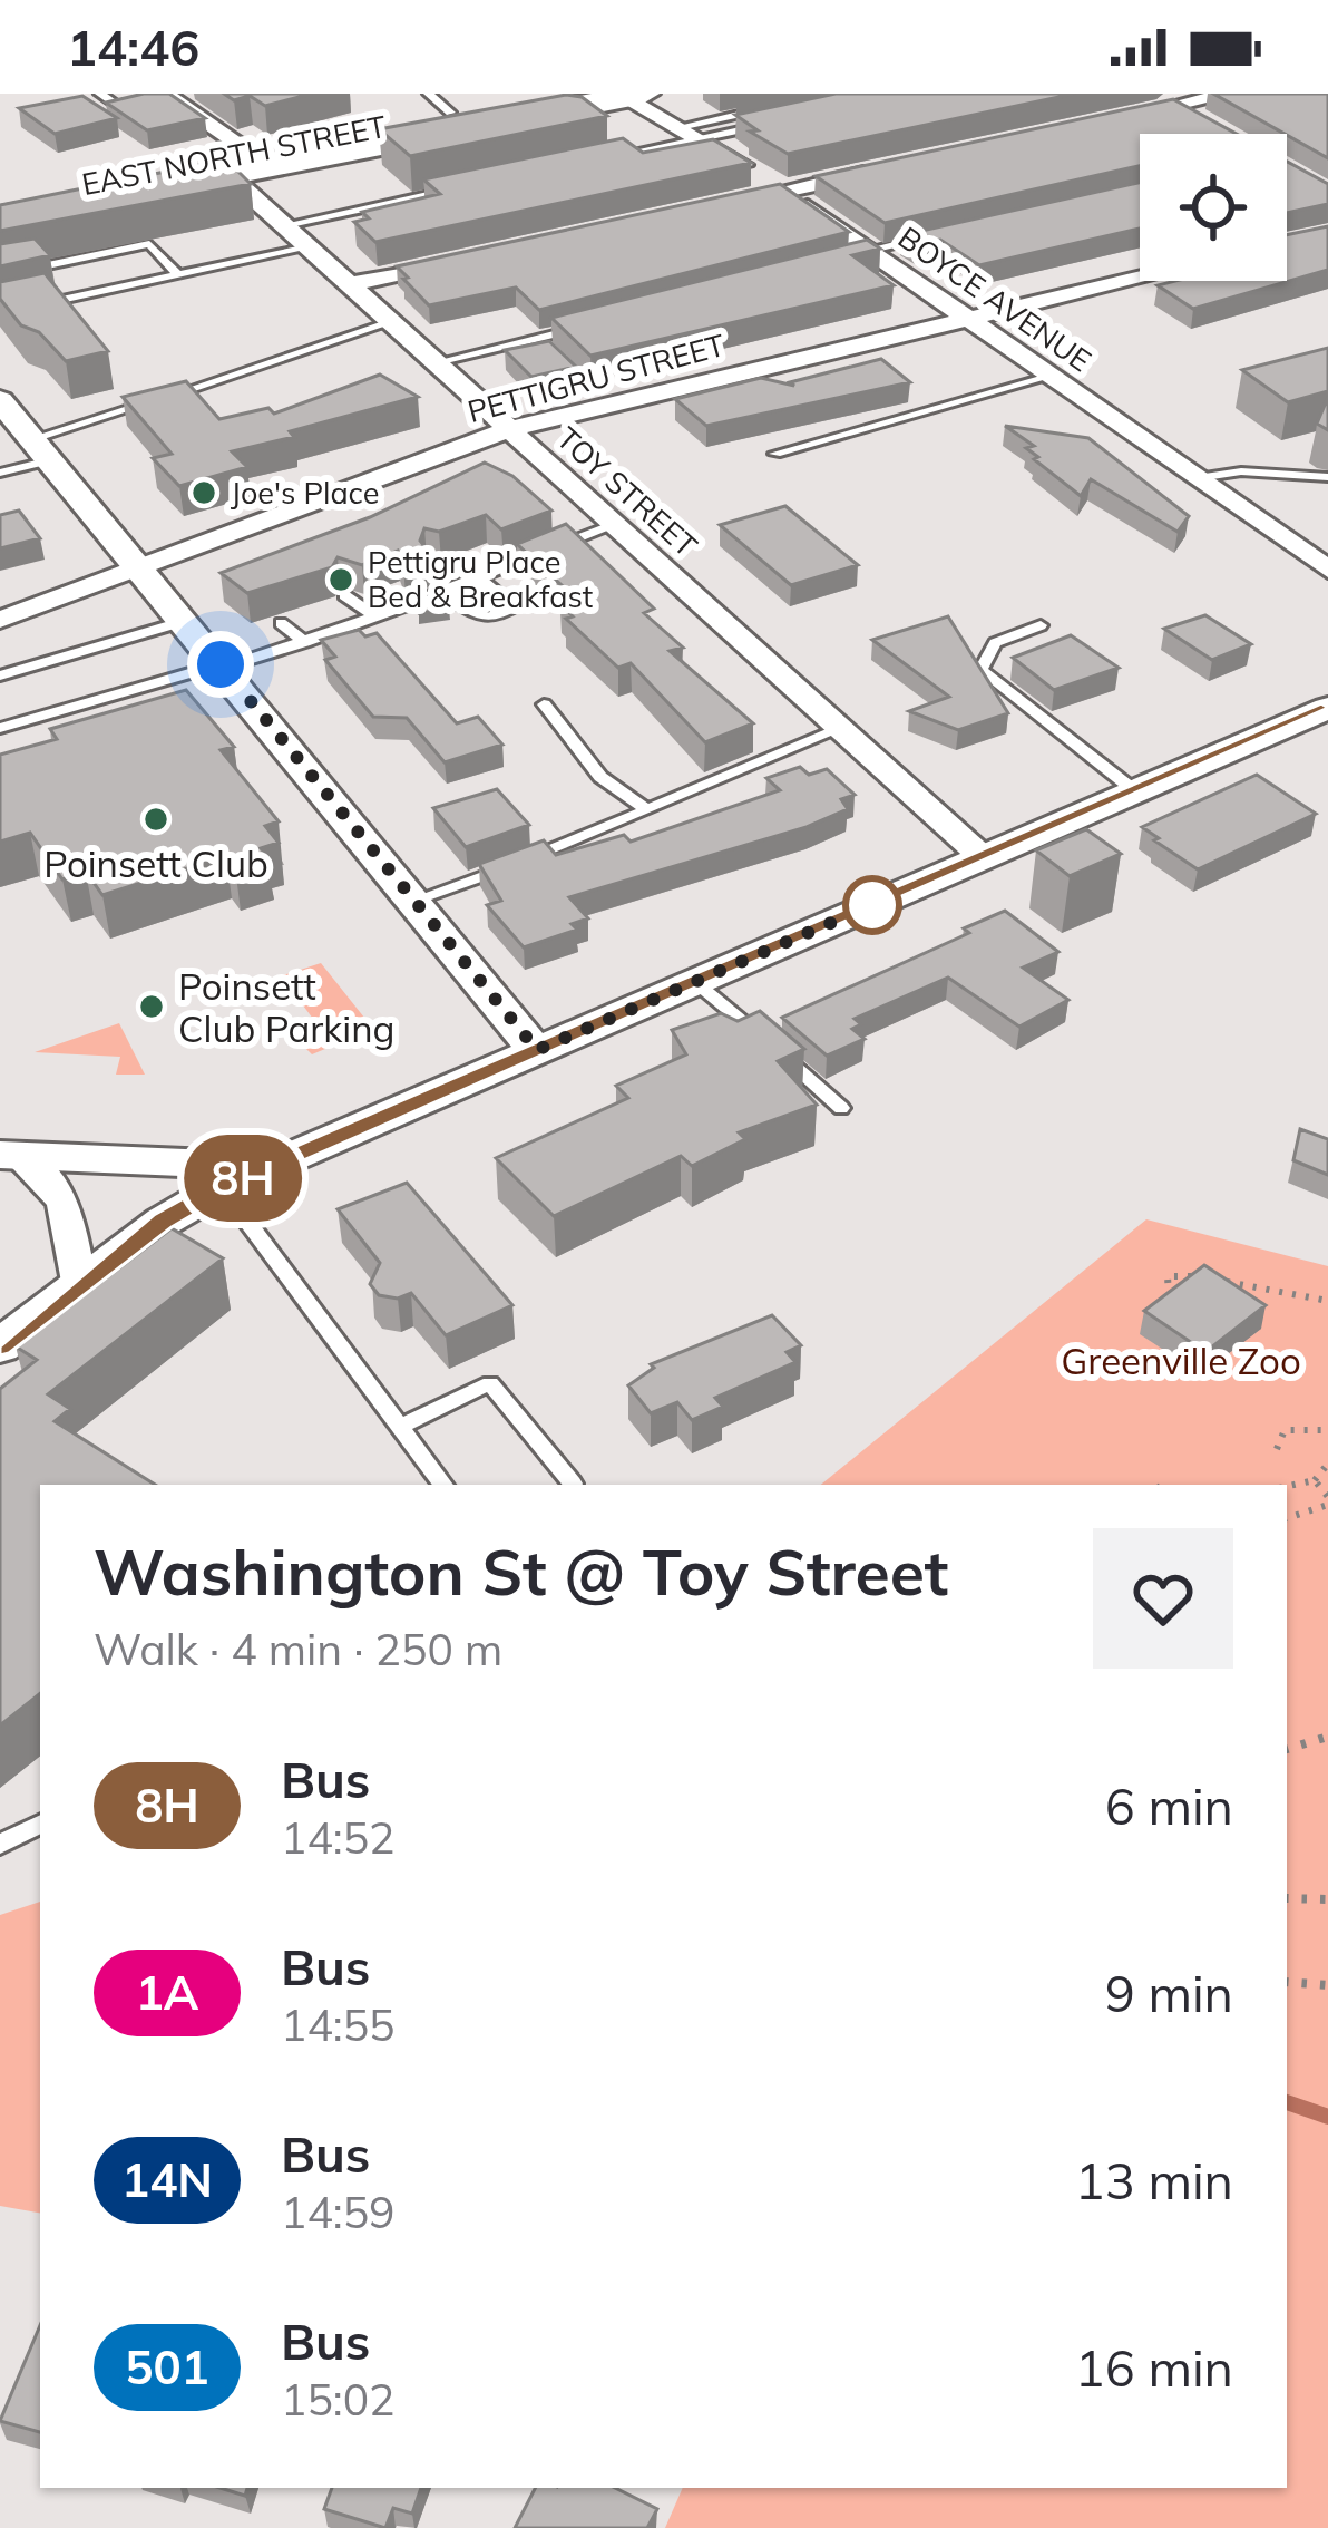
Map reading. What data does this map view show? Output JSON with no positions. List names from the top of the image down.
{
  "streets": {
    "highway": ["EAST NORTH STREET"],
    "street": ["BOYCE AVENUE", "PETTIGRU STREET", "TOY STREET"]
  },
  "crossings": [
    ["EAST NORTH STREET", "BOYCE AVENUE"],
    ["EAST NORTH STREET", "TOY STREET"],
    ["BOYCE AVENUE", "PETTIGRU STREET"],
    ["PETTIGRU STREET", "TOY STREET"]
  ],
  "parks": ["Greenville Zoo"],
  "places": [
    "Joe's Place",
    "Pettigru Place Bed & Breakfast",
    "Poinsett Club",
    "Poinsett Club Parking"
  ],
  "lines": ["bus line 8H"],
  "page": {
    "status": "14:46",
    "on_map": "8H",
    "heading": ["Washington St @ Toy Street", "Walk · 4 min · 250 m"],
    "list": [
      {
        "mark": "8H",
        "name": "Bus",
        "note": "14:52",
        "value": "6 min"
      },
      {
        "mark": "1A",
        "name": "Bus",
        "note": "14:55",
        "value": "9 min"
      },
      {
        "mark": "14N",
        "name": "Bus",
        "note": "14:59",
        "value": "13 min"
      },
      {
        "mark": "501",
        "name": "Bus",
        "note": "15:02",
        "value": "16 min"
      }
    ]
  }
}
